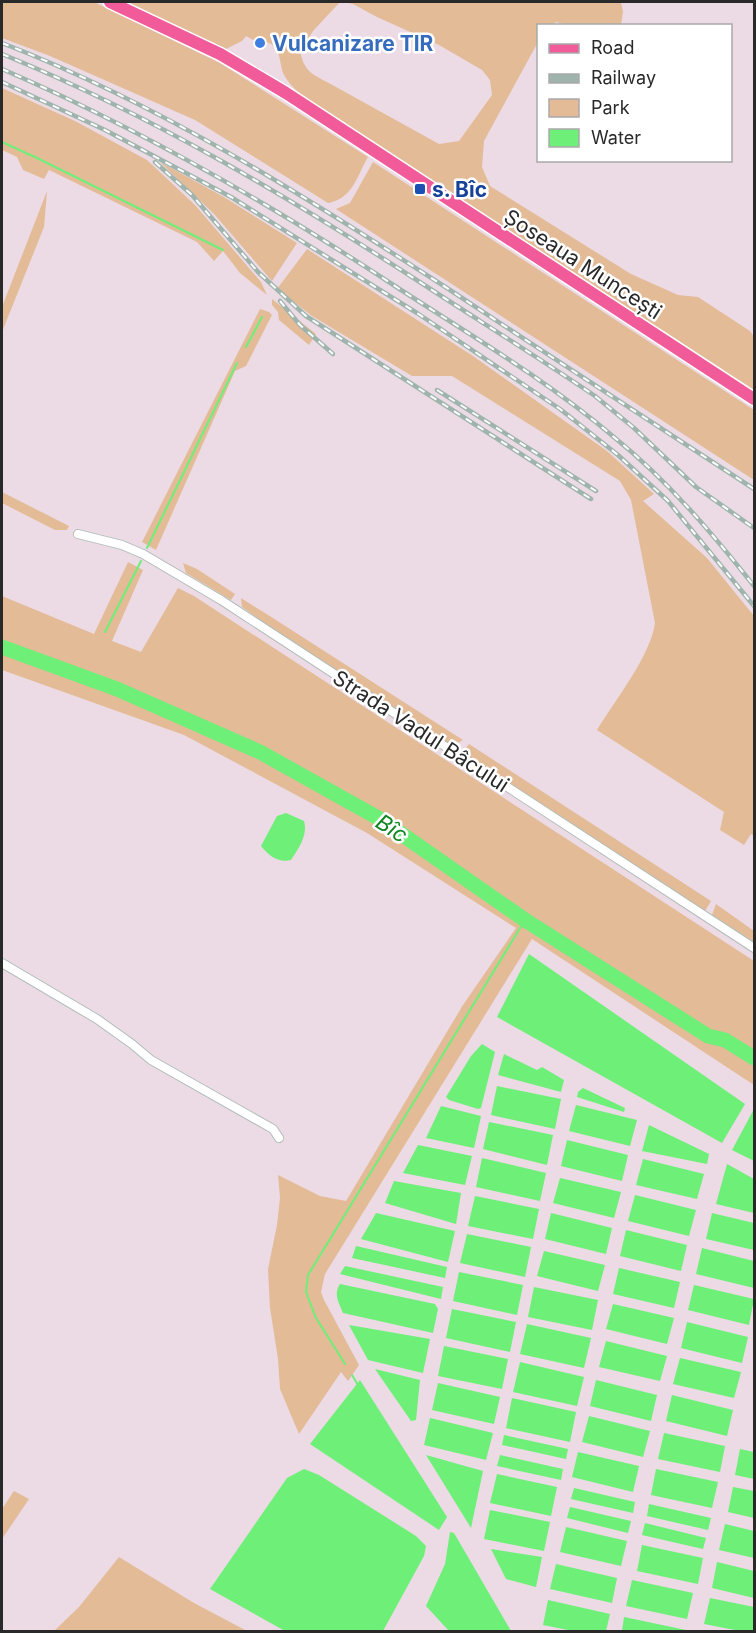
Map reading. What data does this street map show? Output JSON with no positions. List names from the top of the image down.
{
  "streets": {
    "main road": ["Șoseaua Muncești"],
    "street": ["Strada Vadul Bâcului"]
  },
  "water": ["Bîc"],
  "places": {
    "other": ["Vulcanizare TIR"],
    "transit": ["s. Bîc"]
  },
  "legend": [
    "Road",
    "Railway",
    "Park",
    "Water"
  ]
}
